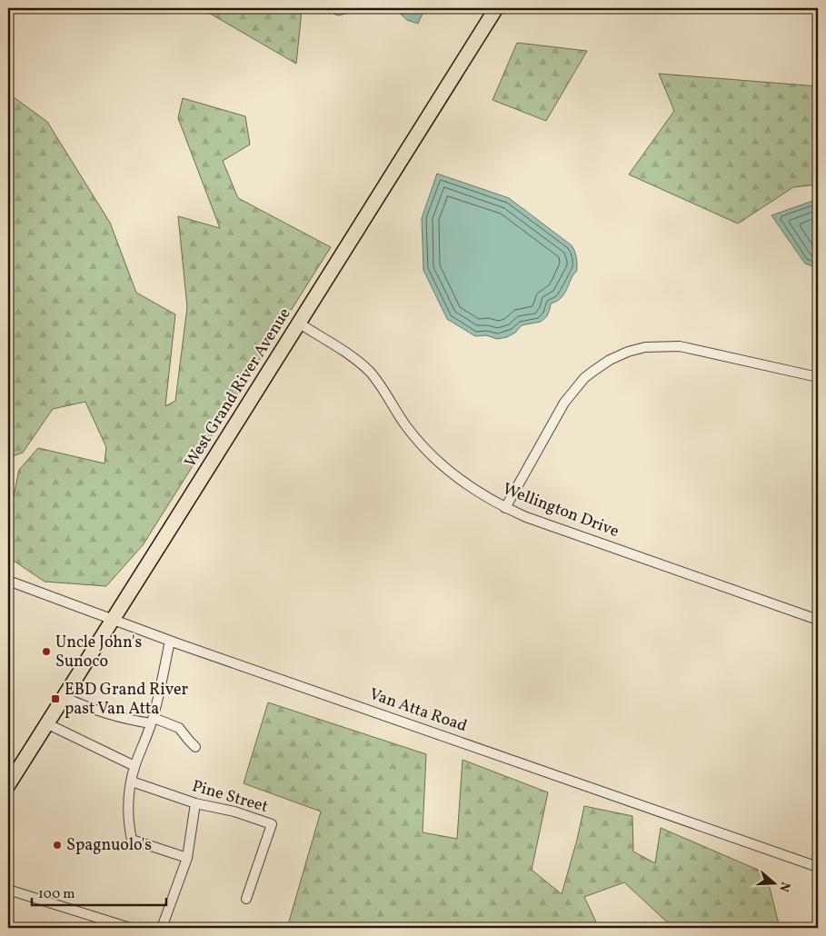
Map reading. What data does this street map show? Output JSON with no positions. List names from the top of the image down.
{
  "streets": {
    "main road": ["West Grand River Avenue"],
    "street": ["Wellington Drive", "Van Atta Road", "Pine Street"]
  },
  "crossings": [
    ["West Grand River Avenue", "Wellington Drive"],
    ["West Grand River Avenue", "Van Atta Road"]
  ],
  "places": {
    "other": ["Uncle John's Sunoco", "Spagnuolo's"],
    "transit": ["EBD Grand River past Van Atta"]
  },
  "scale_bar": "100 m",
  "north": "right"
}
